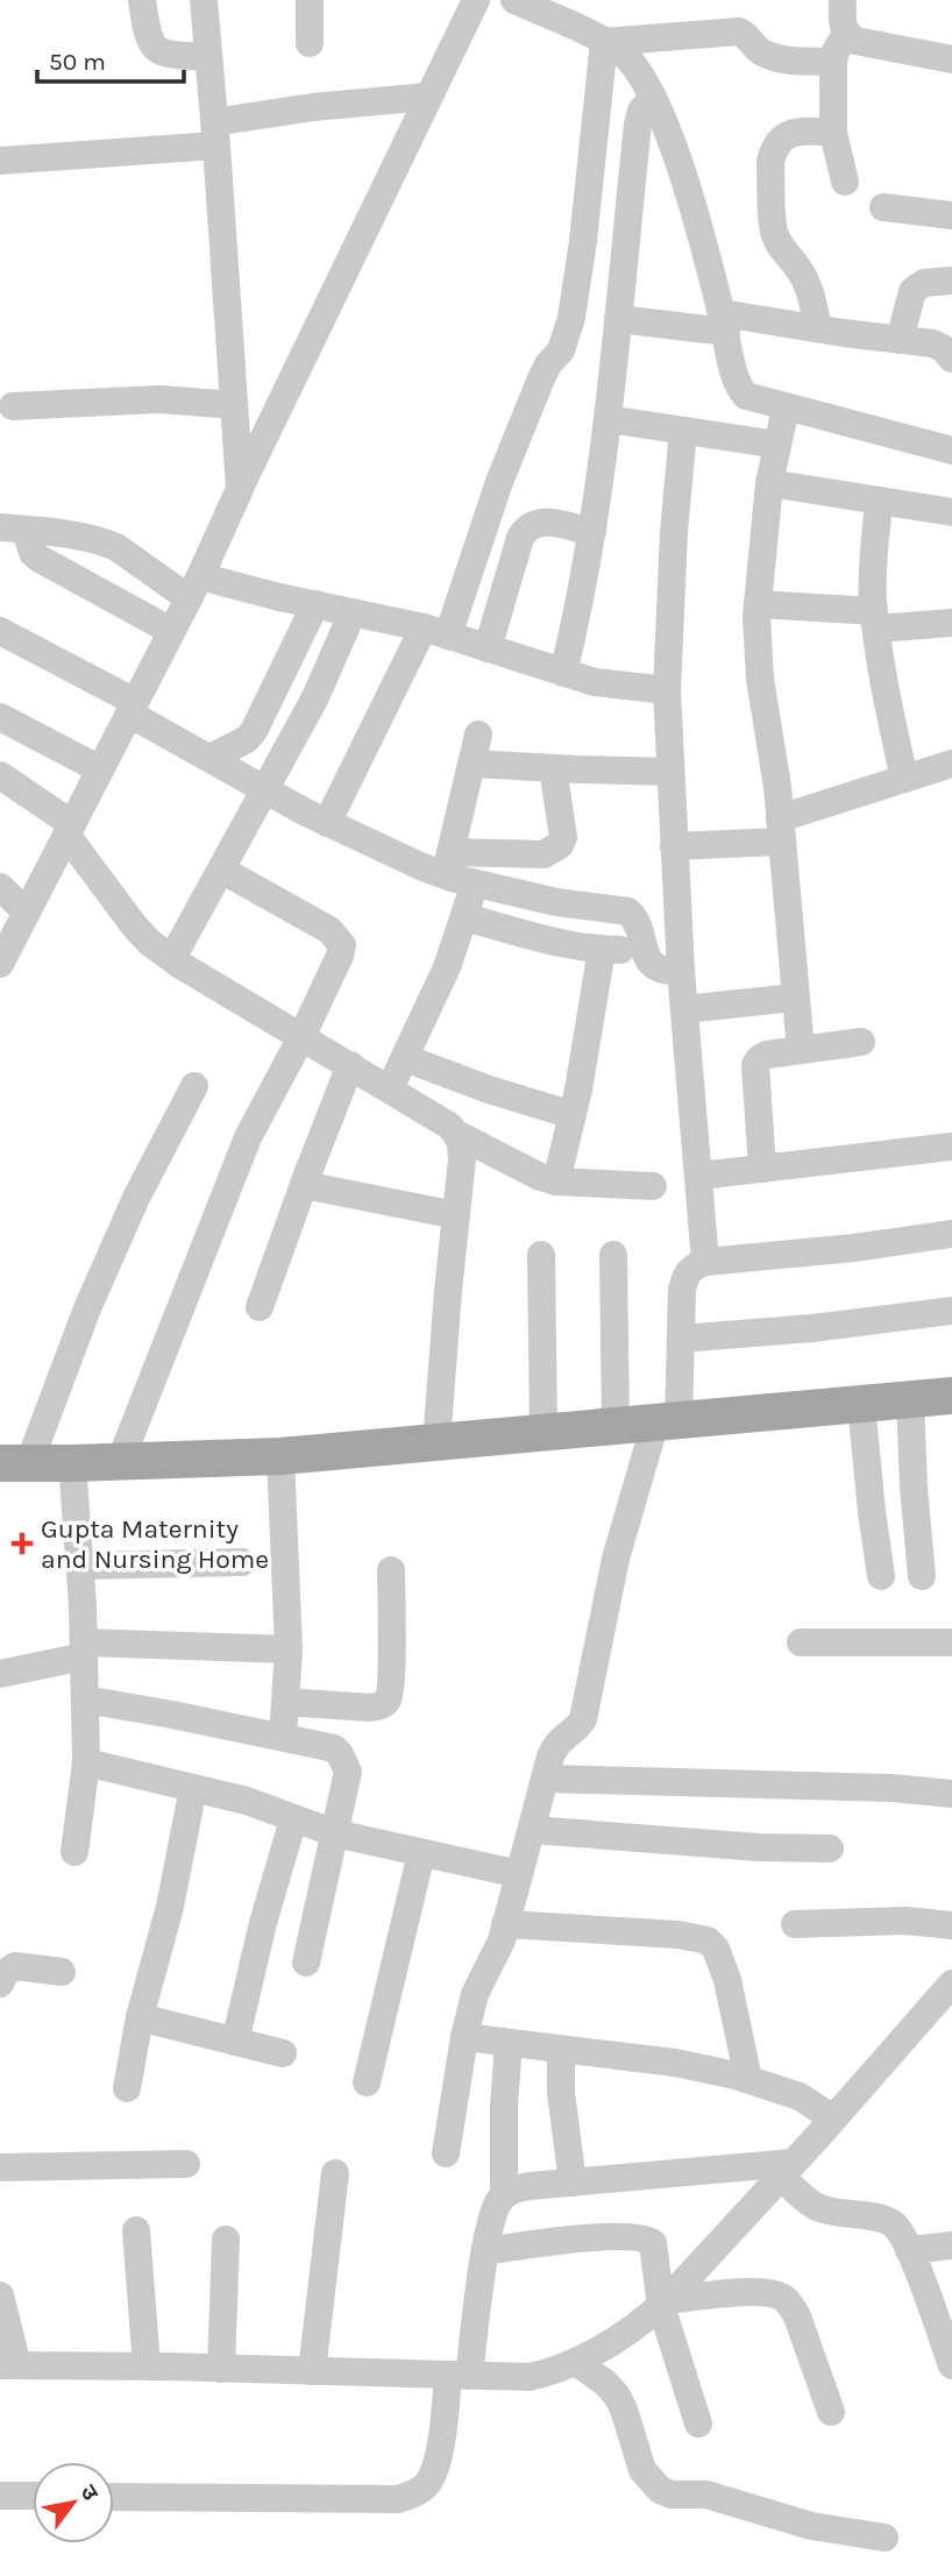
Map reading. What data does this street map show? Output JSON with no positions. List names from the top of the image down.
{
  "places": {
    "health": ["Gupta Maternity and Nursing Home"]
  },
  "scale_bar": "50 m",
  "north": "top right"
}
